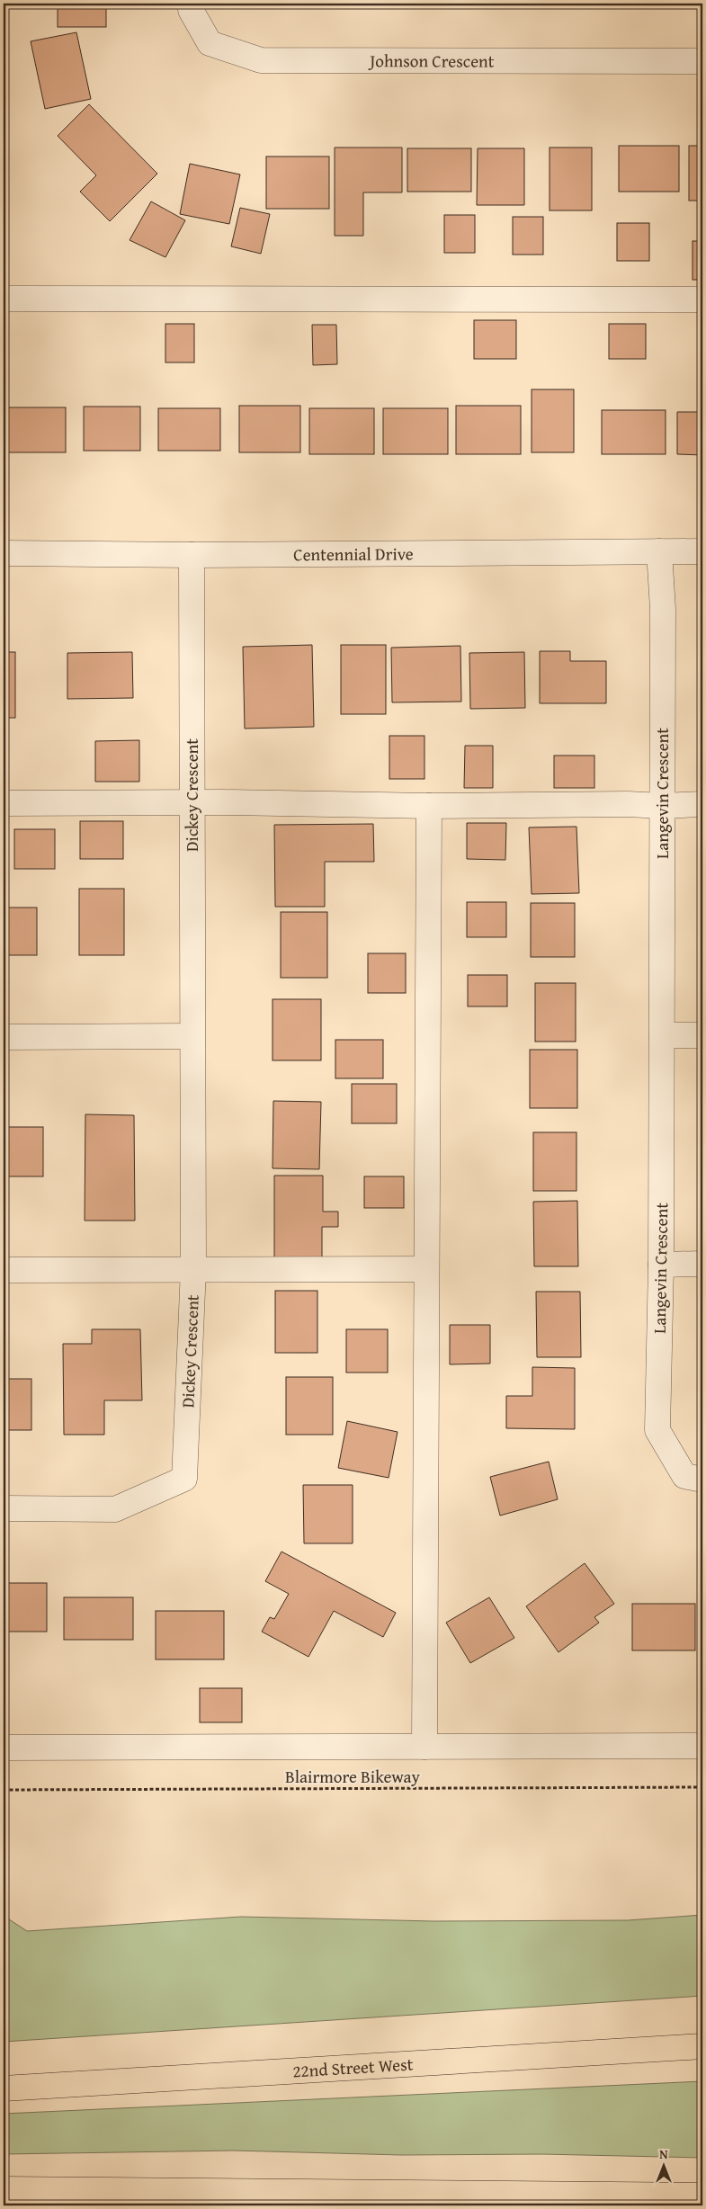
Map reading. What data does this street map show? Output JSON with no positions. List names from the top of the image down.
{
  "streets": {
    "highway": ["22nd Street West"],
    "street": [
      "Johnson Crescent",
      "Centennial Drive",
      "Langevin Crescent",
      "Dickey Crescent"
    ],
    "path": ["Blairmore Bikeway"]
  },
  "crossings": [
    ["Centennial Drive", "Langevin Crescent"],
    ["Centennial Drive", "Dickey Crescent"]
  ],
  "north": "top"
}
